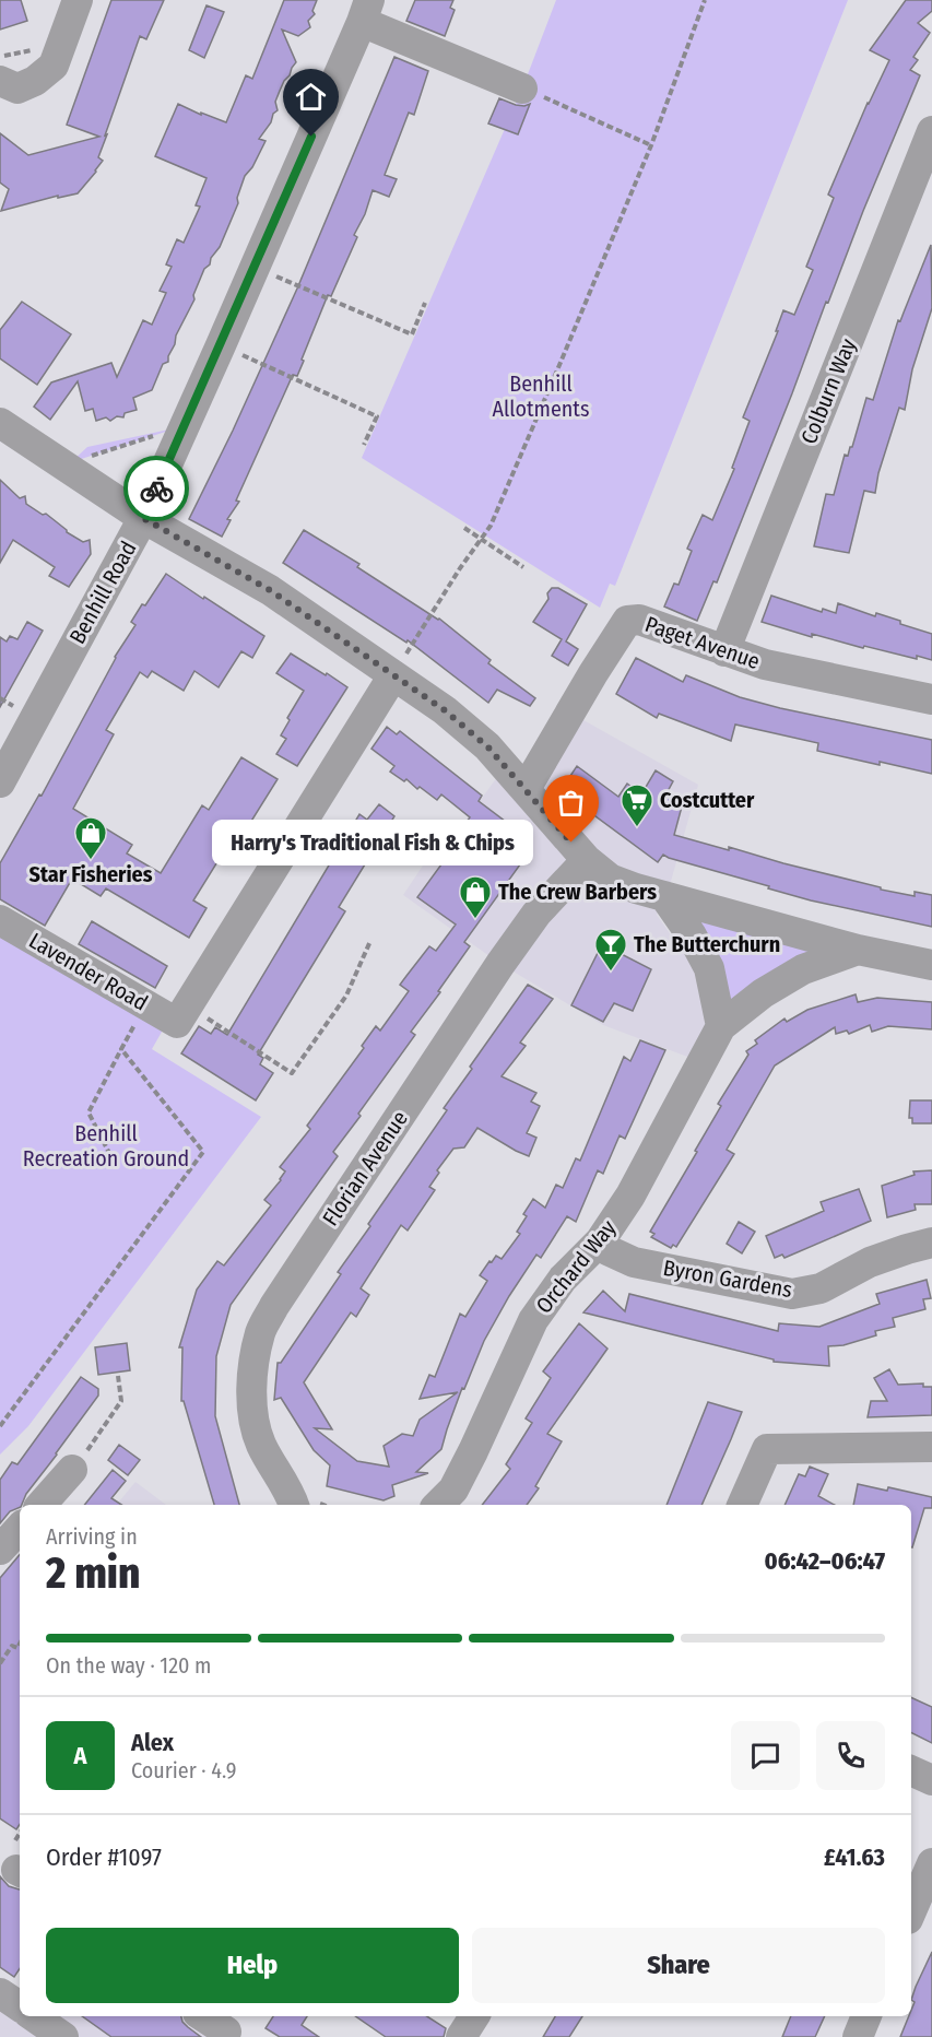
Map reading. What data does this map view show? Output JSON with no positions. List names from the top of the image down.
{
  "streets": {
    "street": [
      "Colburn Way",
      "Benhill Road",
      "Paget Avenue",
      "Lavender Road",
      "Florian Avenue",
      "Orchard Way",
      "Byron Gardens"
    ]
  },
  "crossings": [
    ["Colburn Way", "Paget Avenue"],
    ["Orchard Way", "Byron Gardens"]
  ],
  "parks": ["Benhill Allotments", "Benhill Recreation Ground"],
  "places": {
    "supermarket": ["Costcutter"],
    "other": ["Harry's Traditional Fish & Chips"],
    "shop": ["Star Fisheries", "The Crew Barbers"],
    "bar": ["The Butterchurn"]
  },
  "page": {
    "bubble": "Harry's Traditional Fish & Chips",
    "heading": ["2 min", "Arriving in", "06:42–06:47"],
    "panel": [
      "Alex",
      "Courier · 4.9",
      "Order #1097",
      "£41.63"
    ],
    "bar": "On the way · 120 m",
    "round": "A",
    "buttons": ["Help", "Share"]
  }
}
